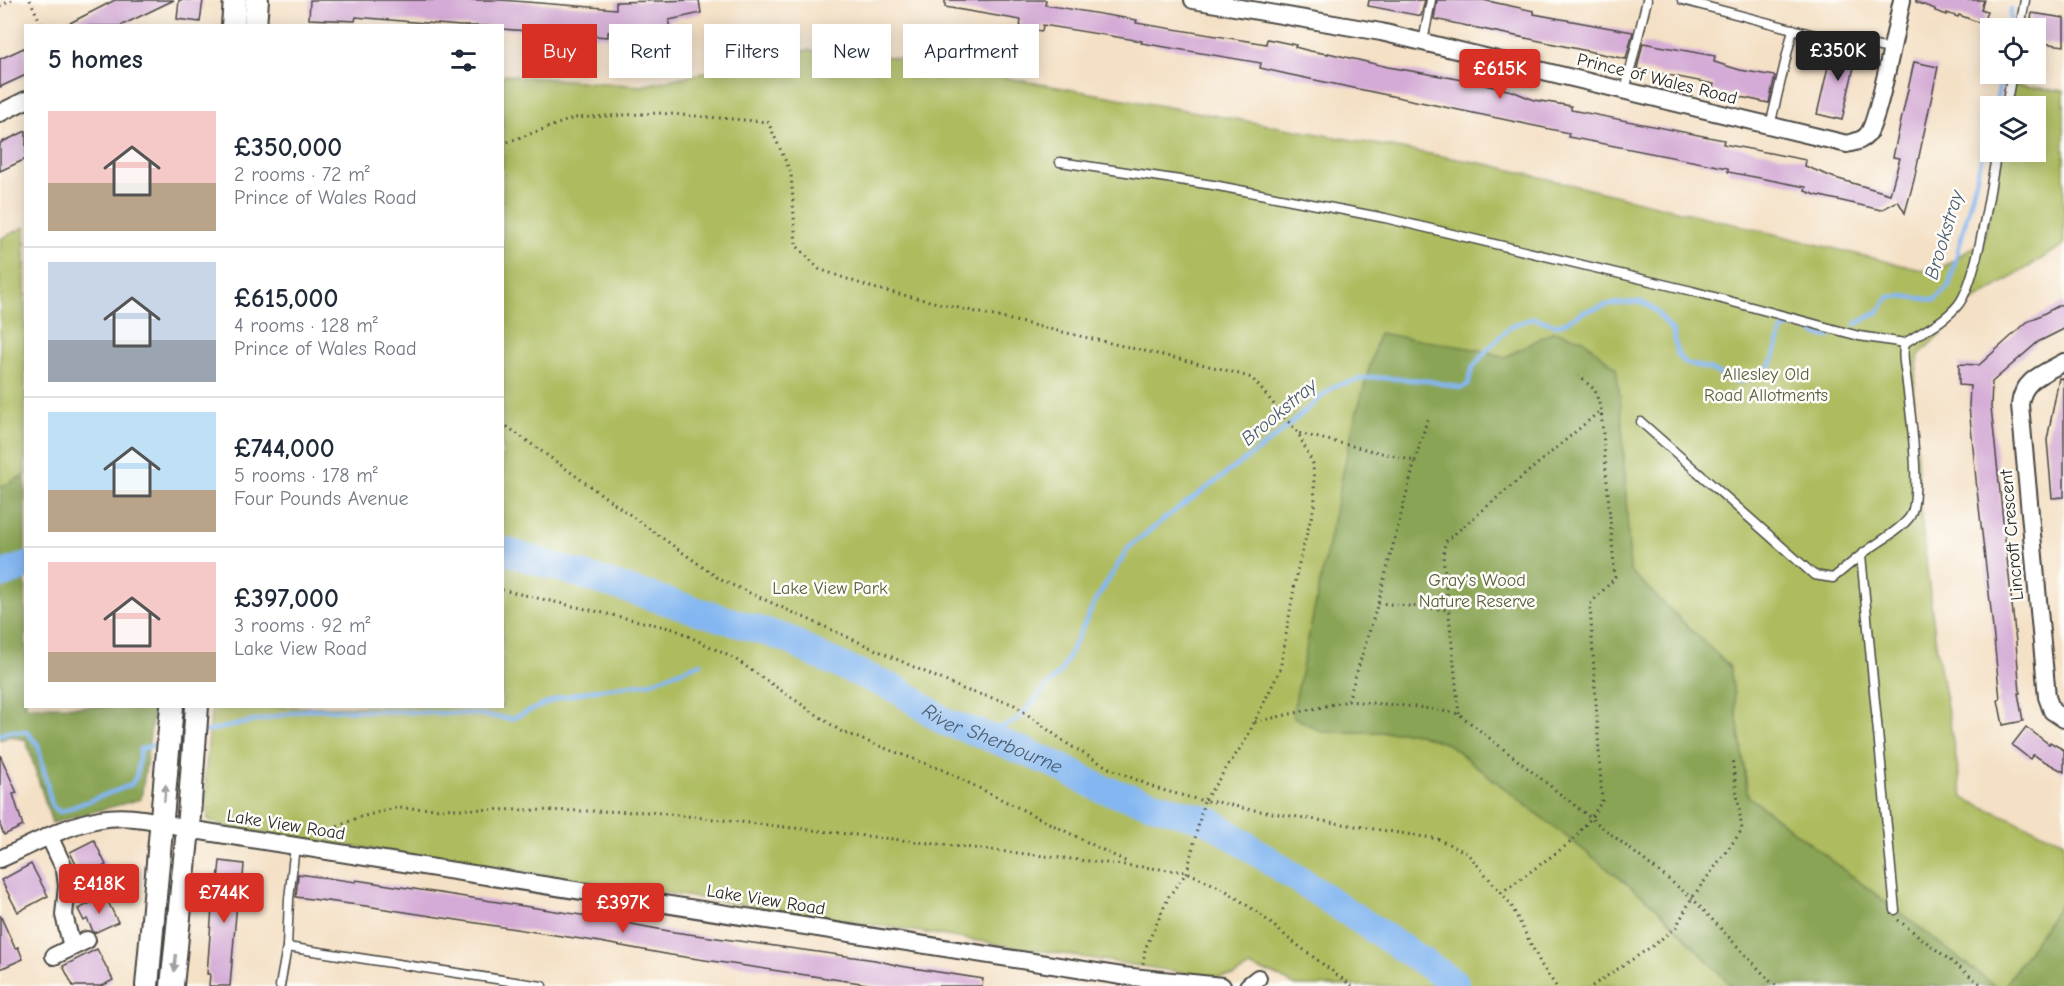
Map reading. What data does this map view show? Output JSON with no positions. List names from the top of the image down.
{
  "streets": {
    "street": ["Prince of Wales Road", "Lincroft Crescent", "Lake View Road"]
  },
  "water": ["Brookstray", "River Sherbourne"],
  "parks": ["Allesley Old Road Allotments", "Gray's Wood Nature Reserve", "Lake View Park"],
  "page": {
    "chip": [
      "Buy",
      "Rent",
      "Filters",
      "New",
      "Apartment"
    ],
    "heading": "5 homes",
    "price": [
      "£350K",
      "£615K",
      "£418K",
      "£744K",
      "£397K"
    ],
    "list": [
      {
        "name": "£350,000",
        "note": "2 rooms · 72 m² · Prince of Wales Road"
      },
      {
        "name": "£615,000",
        "note": "4 rooms · 128 m² · Prince of Wales Road"
      },
      {
        "name": "£744,000",
        "note": "5 rooms · 178 m² · Four Pounds Avenue"
      },
      {
        "name": "£397,000",
        "note": "3 rooms · 92 m² · Lake View Road"
      }
    ]
  }
}
